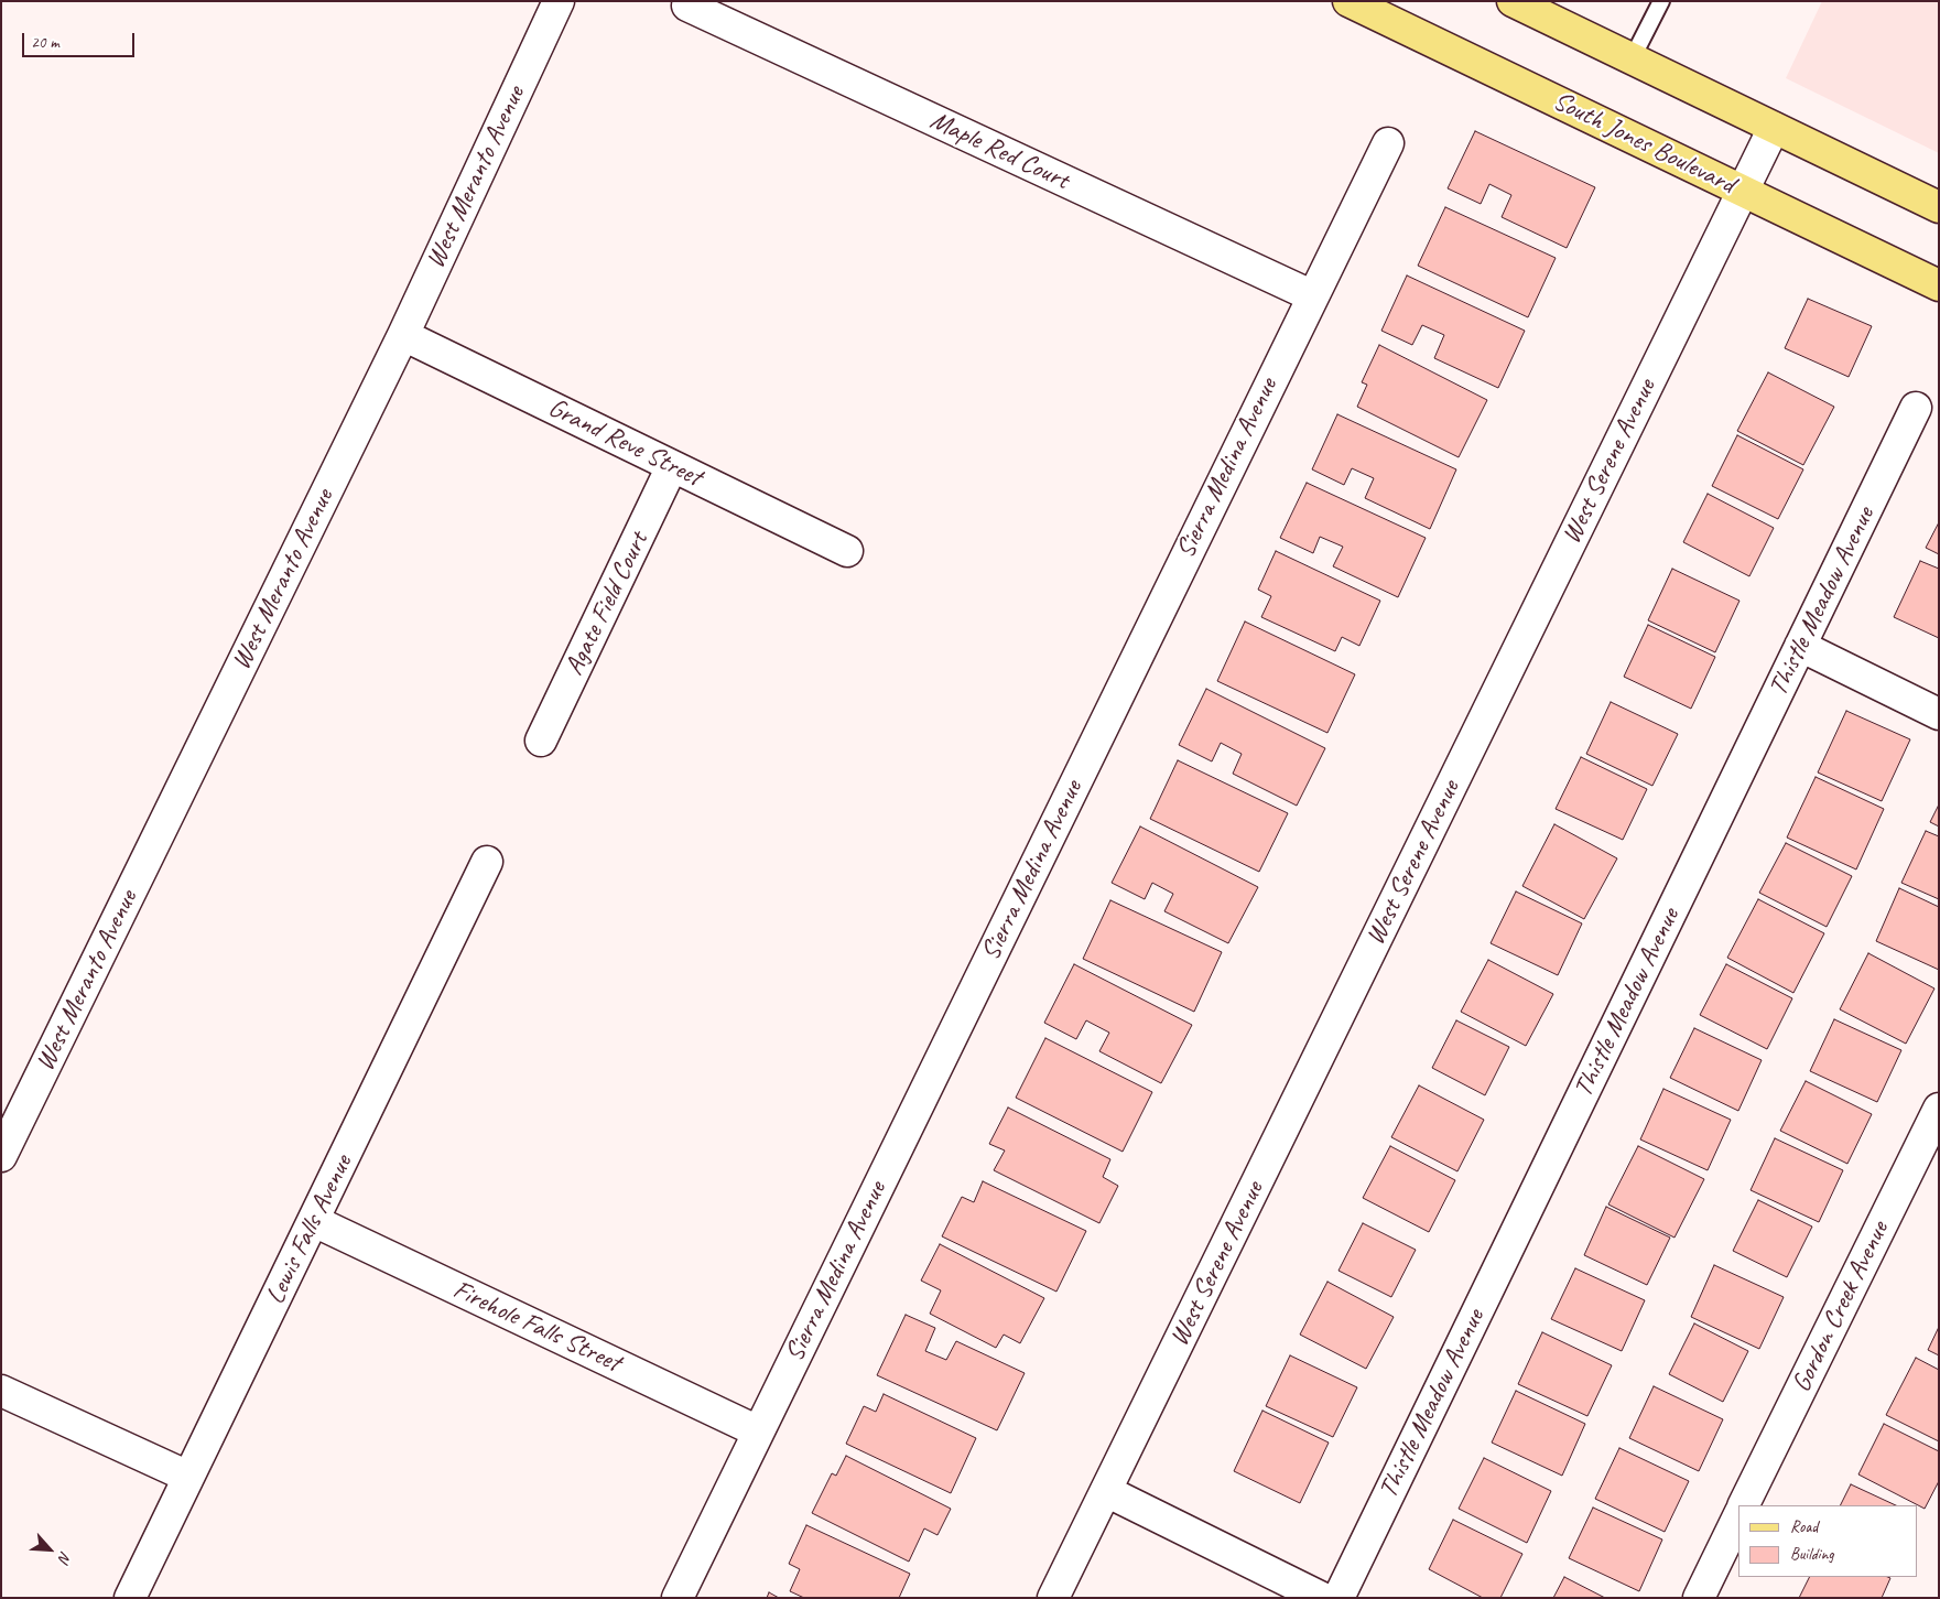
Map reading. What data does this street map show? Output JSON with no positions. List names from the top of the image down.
{
  "streets": {
    "main road": ["South Jones Boulevard"],
    "street": [
      "Maple Red Court",
      "West Meranto Avenue",
      "Grand Reve Street",
      "West Serene Avenue",
      "Sierra Medina Avenue",
      "Thistle Meadow Avenue",
      "Agate Field Court",
      "Lewis Falls Avenue",
      "Gordon Creek Avenue",
      "Firehole Falls Street"
    ]
  },
  "crossings": [
    ["South Jones Boulevard", "West Serene Avenue"],
    ["Maple Red Court", "Sierra Medina Avenue"],
    ["West Meranto Avenue", "Grand Reve Street"],
    ["Grand Reve Street", "Agate Field Court"],
    ["Sierra Medina Avenue", "Firehole Falls Street"],
    ["Lewis Falls Avenue", "Firehole Falls Street"]
  ],
  "legend": ["Road", "Building"],
  "scale_bar": "20 m",
  "north": "bottom right"
}
